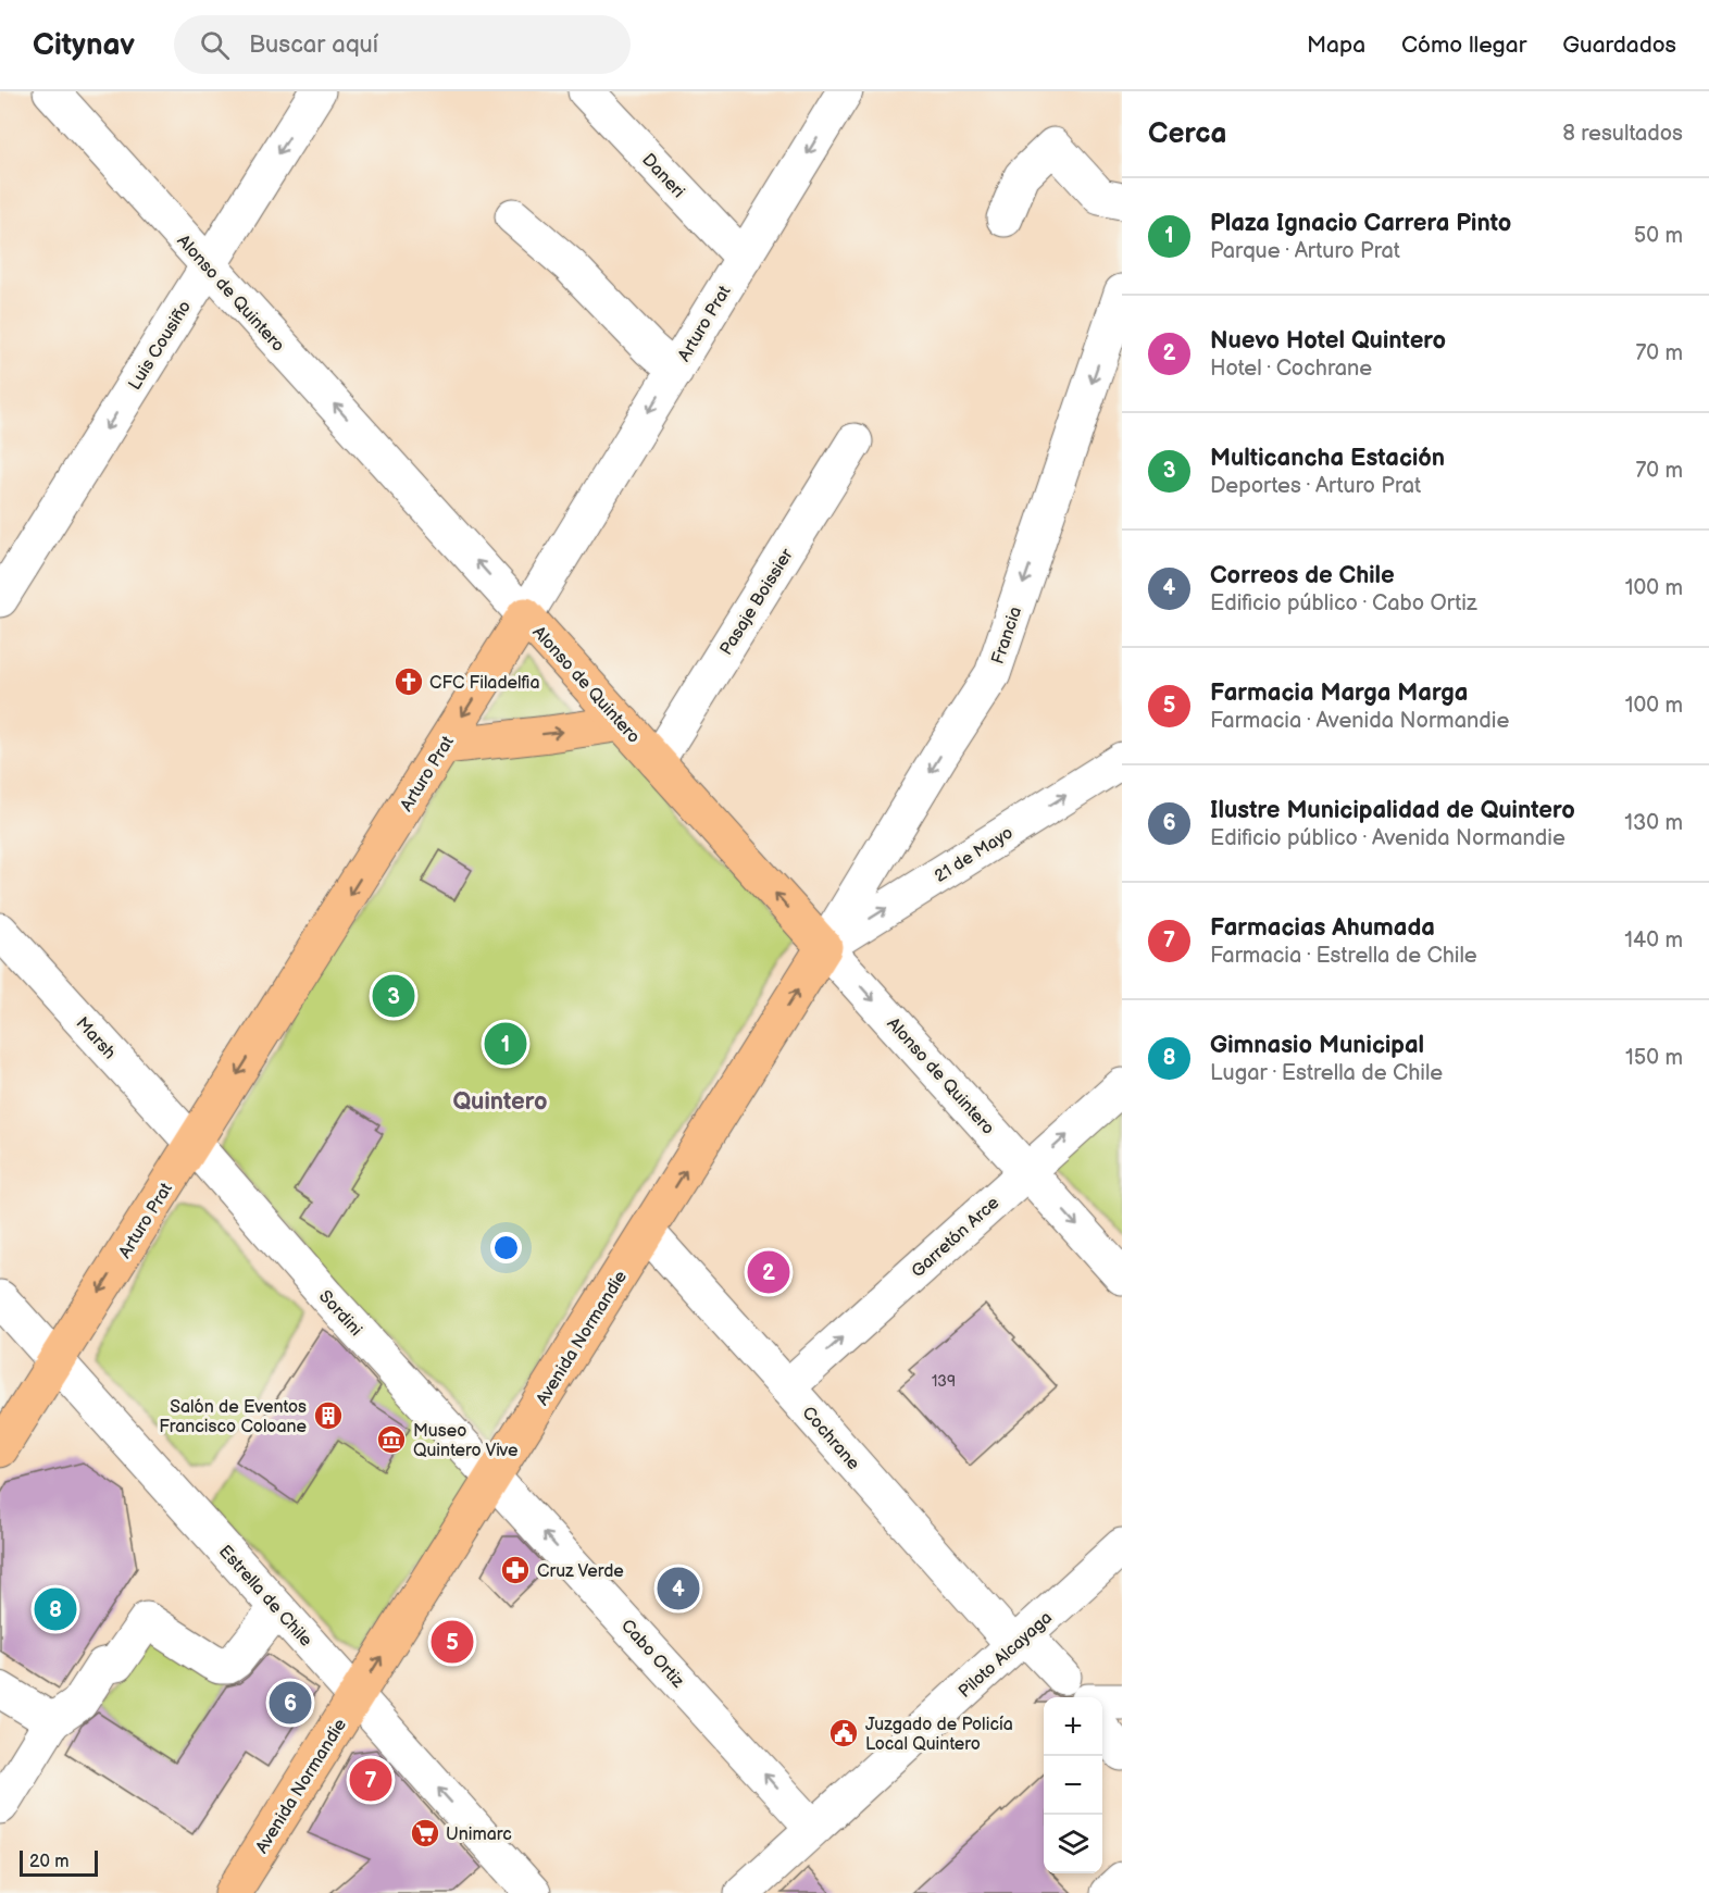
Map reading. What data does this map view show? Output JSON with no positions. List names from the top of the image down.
{
  "streets": {
    "main road": ["Alonso de Quintero", "Arturo Prat", "Avenida Normandie"],
    "street": [
      "Daneri",
      "Luis Cousiño",
      "Pasaje Boissier",
      "Francia",
      "21 de Mayo",
      "Marsh",
      "Garretón Arce",
      "Sordini",
      "Cochrane",
      "Estrella de Chile",
      "Cabo Ortiz",
      "Piloto Alcayaga"
    ]
  },
  "crossings": [
    ["Daneri", "Arturo Prat"],
    ["Alonso de Quintero", "Arturo Prat"],
    ["Alonso de Quintero", "Luis Cousiño"],
    ["Alonso de Quintero", "Pasaje Boissier"],
    ["Alonso de Quintero", "Francia"],
    ["Alonso de Quintero", "21 de Mayo"],
    ["Alonso de Quintero", "Garretón Arce"],
    ["Alonso de Quintero", "Avenida Normandie"],
    ["Arturo Prat", "Marsh"],
    ["Arturo Prat", "Sordini"],
    ["Arturo Prat", "Estrella de Chile"],
    ["Francia", "21 de Mayo"],
    ["Francia", "Avenida Normandie"],
    ["21 de Mayo", "Avenida Normandie"],
    ["Marsh", "Sordini"],
    ["Garretón Arce", "Cochrane"],
    ["Sordini", "Avenida Normandie"],
    ["Sordini", "Cabo Ortiz"],
    ["Avenida Normandie", "Cochrane"],
    ["Avenida Normandie", "Estrella de Chile"],
    ["Avenida Normandie", "Cabo Ortiz"],
    ["Cochrane", "Piloto Alcayaga"],
    ["Cabo Ortiz", "Piloto Alcayaga"]
  ],
  "one_way": [
    "Arturo Prat",
    "Luis Cousiño",
    "Francia",
    "21 de Mayo",
    "Garretón Arce",
    "Avenida Normandie",
    "Cabo Ortiz"
  ],
  "districts": ["Quintero"],
  "places": {
    "church": ["CFC Filadelfia"],
    "building": ["Salón de Eventos Francisco Coloane"],
    "museum": ["Museo Quintero Vive"],
    "pharmacy": ["Cruz Verde"],
    "public building": ["Juzgado de Policía Local Quintero"],
    "supermarket": ["Unimarc"]
  },
  "house_numbers": ["139"],
  "scale_bar": "20 m",
  "page": {
    "header": "Citynav",
    "search": "Buscar aquí",
    "nav": ["Mapa", "Cómo llegar", "Guardados"],
    "heading": ["Cerca", "8 resultados"],
    "list": [
      {
        "mark": "1",
        "name": "Plaza Ignacio Carrera Pinto",
        "note": "Parque · Arturo Prat",
        "value": "50 m"
      },
      {
        "mark": "2",
        "name": "Nuevo Hotel Quintero",
        "note": "Hotel · Cochrane",
        "value": "70 m"
      },
      {
        "mark": "3",
        "name": "Multicancha Estación",
        "note": "Deportes · Arturo Prat",
        "value": "70 m"
      },
      {
        "mark": "4",
        "name": "Correos de Chile",
        "note": "Edificio público · Cabo Ortiz",
        "value": "100 m"
      },
      {
        "mark": "5",
        "name": "Farmacia Marga Marga",
        "note": "Farmacia · Avenida Normandie",
        "value": "100 m"
      },
      {
        "mark": "6",
        "name": "Ilustre Municipalidad de Quintero",
        "note": "Edificio público · Avenida Normandie",
        "value": "130 m"
      },
      {
        "mark": "7",
        "name": "Farmacias Ahumada",
        "note": "Farmacia · Estrella de Chile",
        "value": "140 m"
      },
      {
        "mark": "8",
        "name": "Gimnasio Municipal",
        "note": "Lugar · Estrella de Chile",
        "value": "150 m"
      }
    ],
    "pins": [
      "3",
      "1",
      "2",
      "4",
      "8",
      "5",
      "6",
      "7"
    ],
    "map_buttons": ["+", "−"],
    "scale": "20 m"
  }
}
